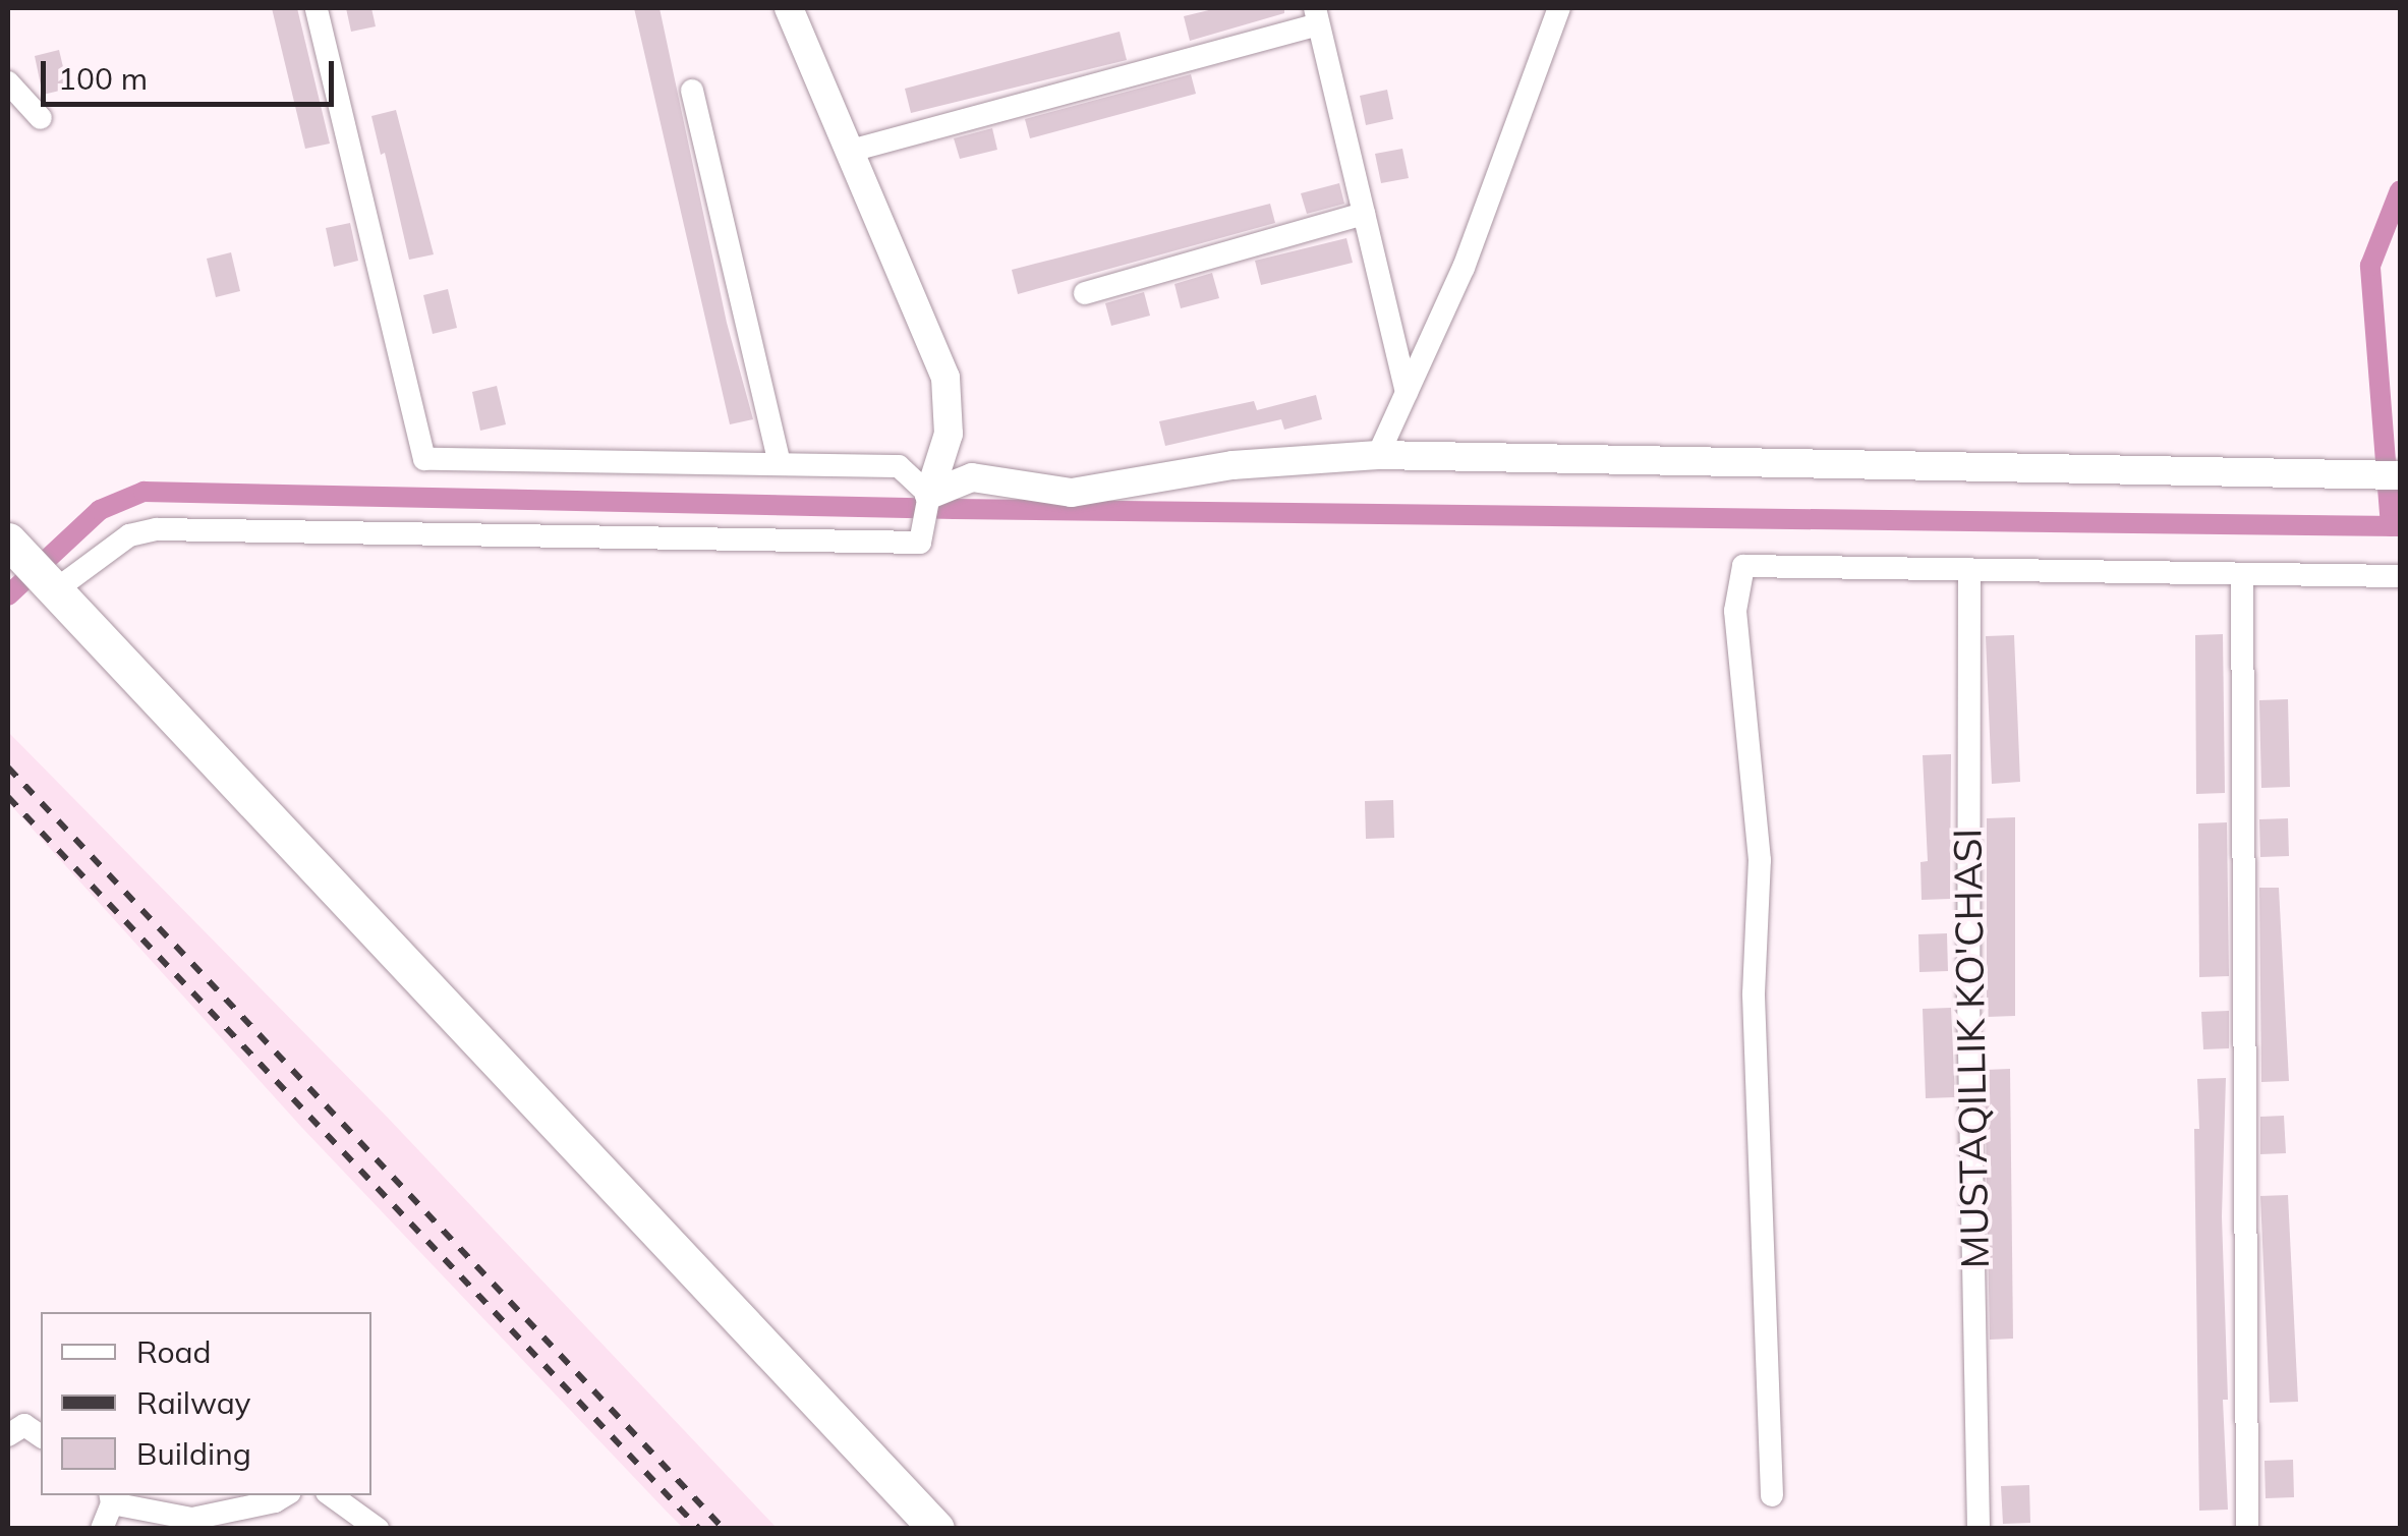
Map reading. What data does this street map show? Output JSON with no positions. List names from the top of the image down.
{
  "streets": {
    "street": ["MUSTAQILLIK KO'CHASI"]
  },
  "legend": ["Road", "Railway", "Building"],
  "scale_bar": "100 m"
}
